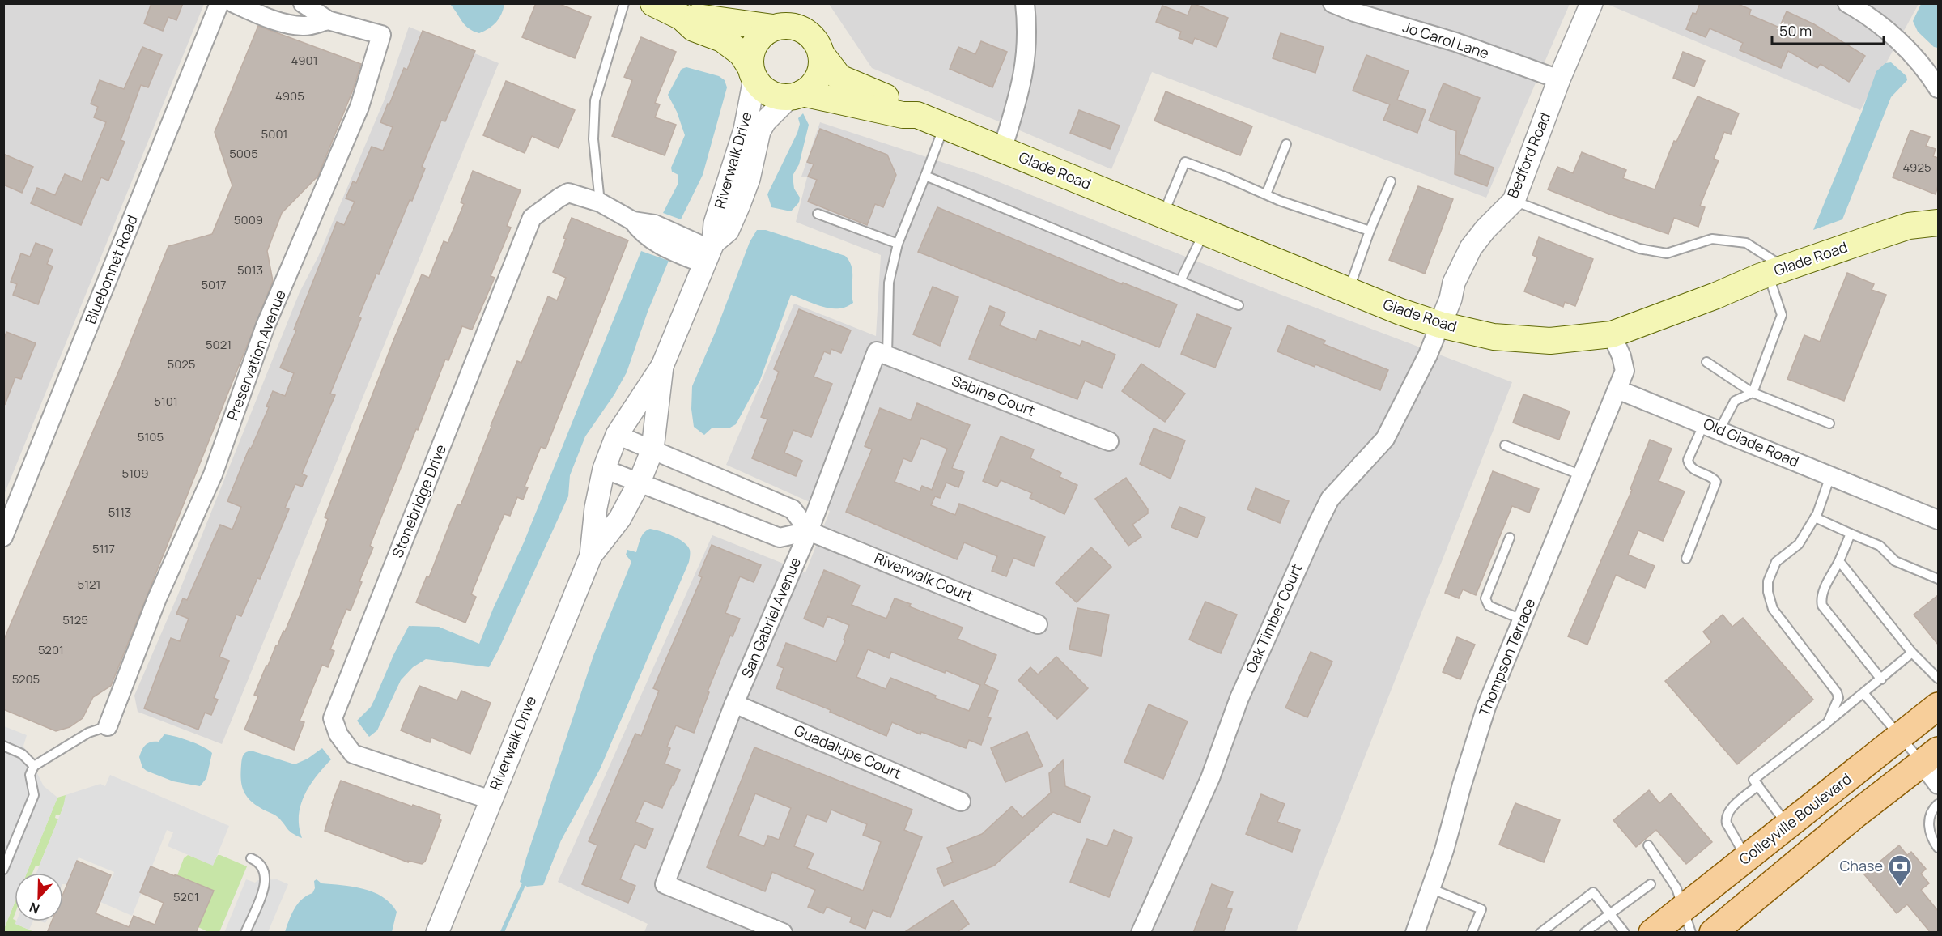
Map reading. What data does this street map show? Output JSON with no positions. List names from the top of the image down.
{
  "streets": {
    "main road": ["Glade Road", "Colleyville Boulevard"],
    "street": [
      "Jo Carol Lane",
      "Bedford Road",
      "Riverwalk Drive",
      "Bluebonnet Road",
      "Preservation Avenue",
      "Sabine Court",
      "Old Glade Road",
      "Stonebridge Drive",
      "Riverwalk Court",
      "San Gabriel Avenue",
      "Oak Timber Court",
      "Thompson Terrace",
      "Guadalupe Court"
    ]
  },
  "crossings": [
    ["Jo Carol Lane", "Bedford Road"],
    ["Bedford Road", "Glade Road"],
    ["Bedford Road", "Oak Timber Court"],
    ["Riverwalk Drive", "Glade Road"],
    ["Riverwalk Drive", "Stonebridge Drive"],
    ["Glade Road", "Oak Timber Court"],
    ["Sabine Court", "San Gabriel Avenue"],
    ["Old Glade Road", "Thompson Terrace"],
    ["Riverwalk Court", "San Gabriel Avenue"],
    ["San Gabriel Avenue", "Guadalupe Court"]
  ],
  "places": {
    "bank": ["Chase"]
  },
  "house_numbers": [
    "4901",
    "4905",
    "5001",
    "5005",
    "4925",
    "5009",
    "5013",
    "5017",
    "5021",
    "5025",
    "5101",
    "5105",
    "5109",
    "5113",
    "5117",
    "5121",
    "5125",
    "5201",
    "5205",
    "5201"
  ],
  "scale_bar": "50 m",
  "north": "bottom"
}
